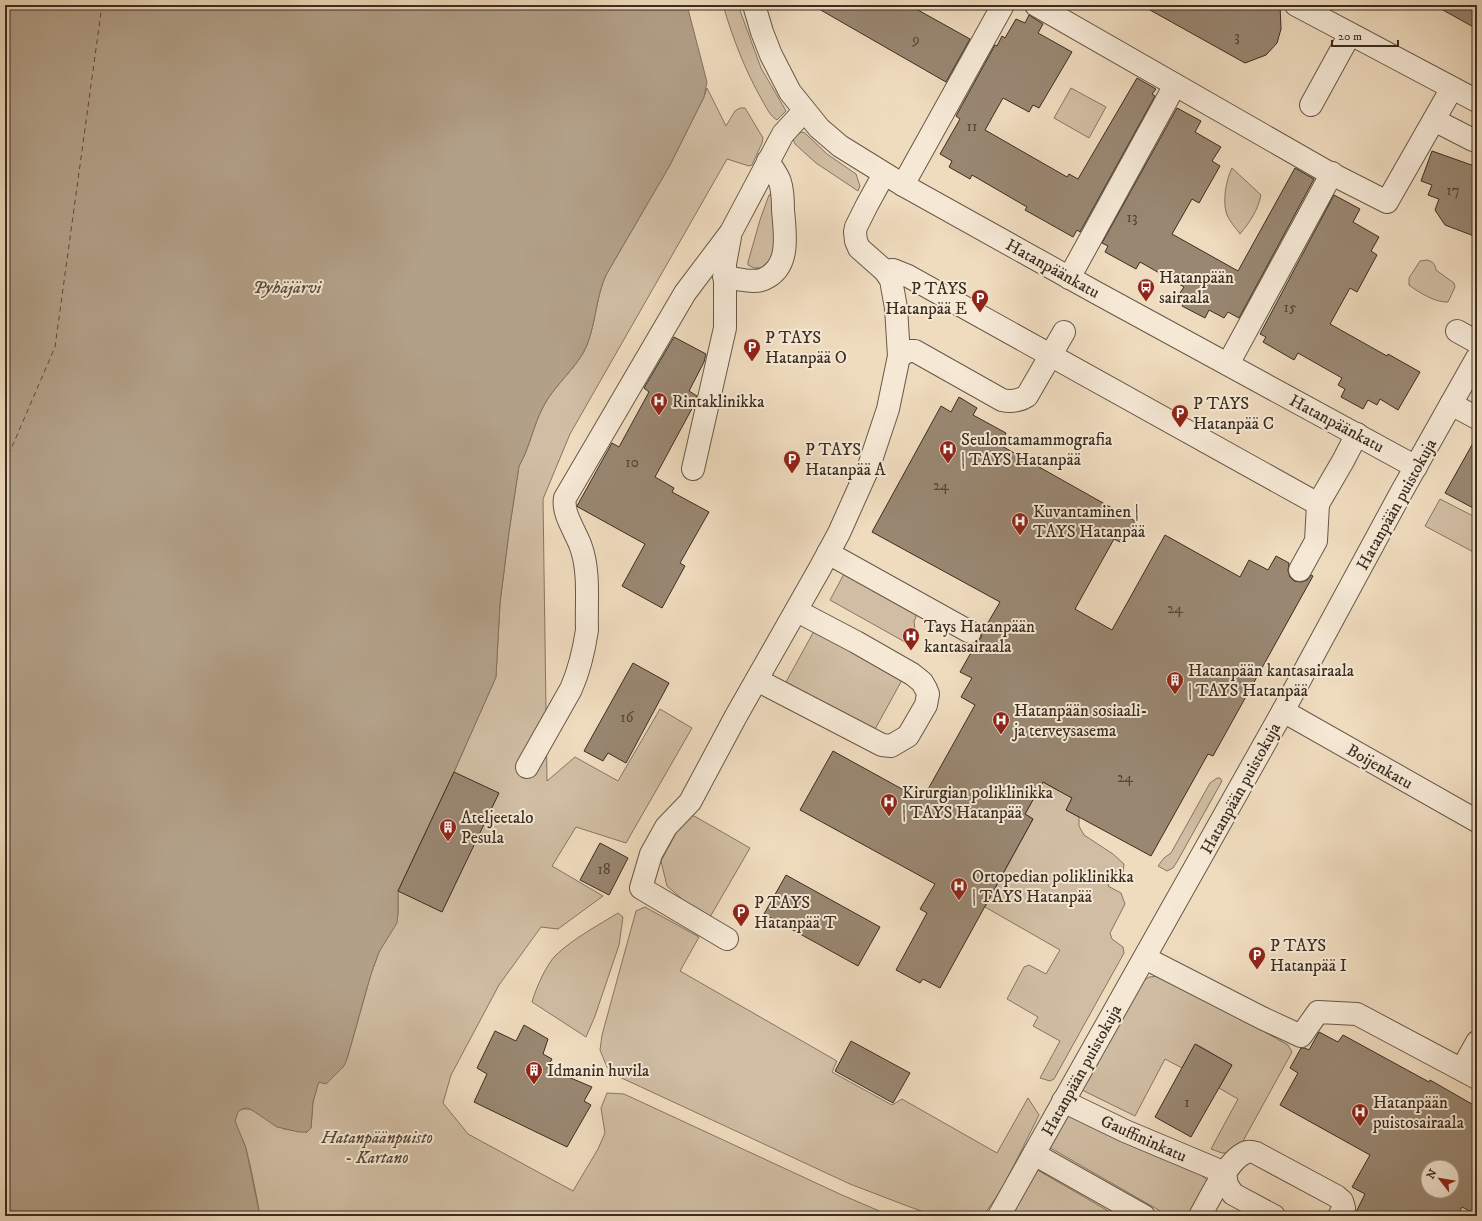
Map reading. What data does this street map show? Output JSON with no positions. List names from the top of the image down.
{
  "streets": {
    "street": [
      "Hatanpäänkatu",
      "Hatanpään puistokuja",
      "Boijenkatu",
      "Gauffininkatu"
    ]
  },
  "crossings": [
    ["Hatanpäänkatu", "Hatanpään puistokuja"],
    ["Hatanpään puistokuja", "Boijenkatu"],
    ["Hatanpään puistokuja", "Gauffininkatu"]
  ],
  "water": ["Pyhäjärvi"],
  "parks": ["Hatanpäänpuisto - Kartano"],
  "places": {
    "bus stop": ["Hatanpään sairaala"],
    "parking": [
      "P TAYS Hatanpää E",
      "P TAYS Hatanpää O",
      "P TAYS Hatanpää C",
      "P TAYS Hatanpää A",
      "P TAYS Hatanpää T",
      "P TAYS Hatanpää I"
    ],
    "hospital": [
      "Rintaklinikka",
      "Seulontamammografia | TAYS Hatanpää",
      "Kuvantaminen | TAYS Hatanpää",
      "Tays Hatanpään kantasairaala",
      "Hatanpään sosiaali- ja terveysasema",
      "Kirurgian poliklinikka | TAYS Hatanpää",
      "Ortopedian poliklinikka | TAYS Hatanpää",
      "Hatanpään puistosairaala"
    ],
    "building": ["Hatanpään kantasairaala | TAYS Hatanpää", "Ateljeetalo Pesula", "Idmanin huvila"]
  },
  "house_numbers": [
    "3",
    "9",
    "11",
    "17",
    "13",
    "15",
    "10",
    "24",
    "24",
    "16",
    "24",
    "18",
    "1"
  ],
  "scale_bar": "20 m",
  "north": "top left"
}
